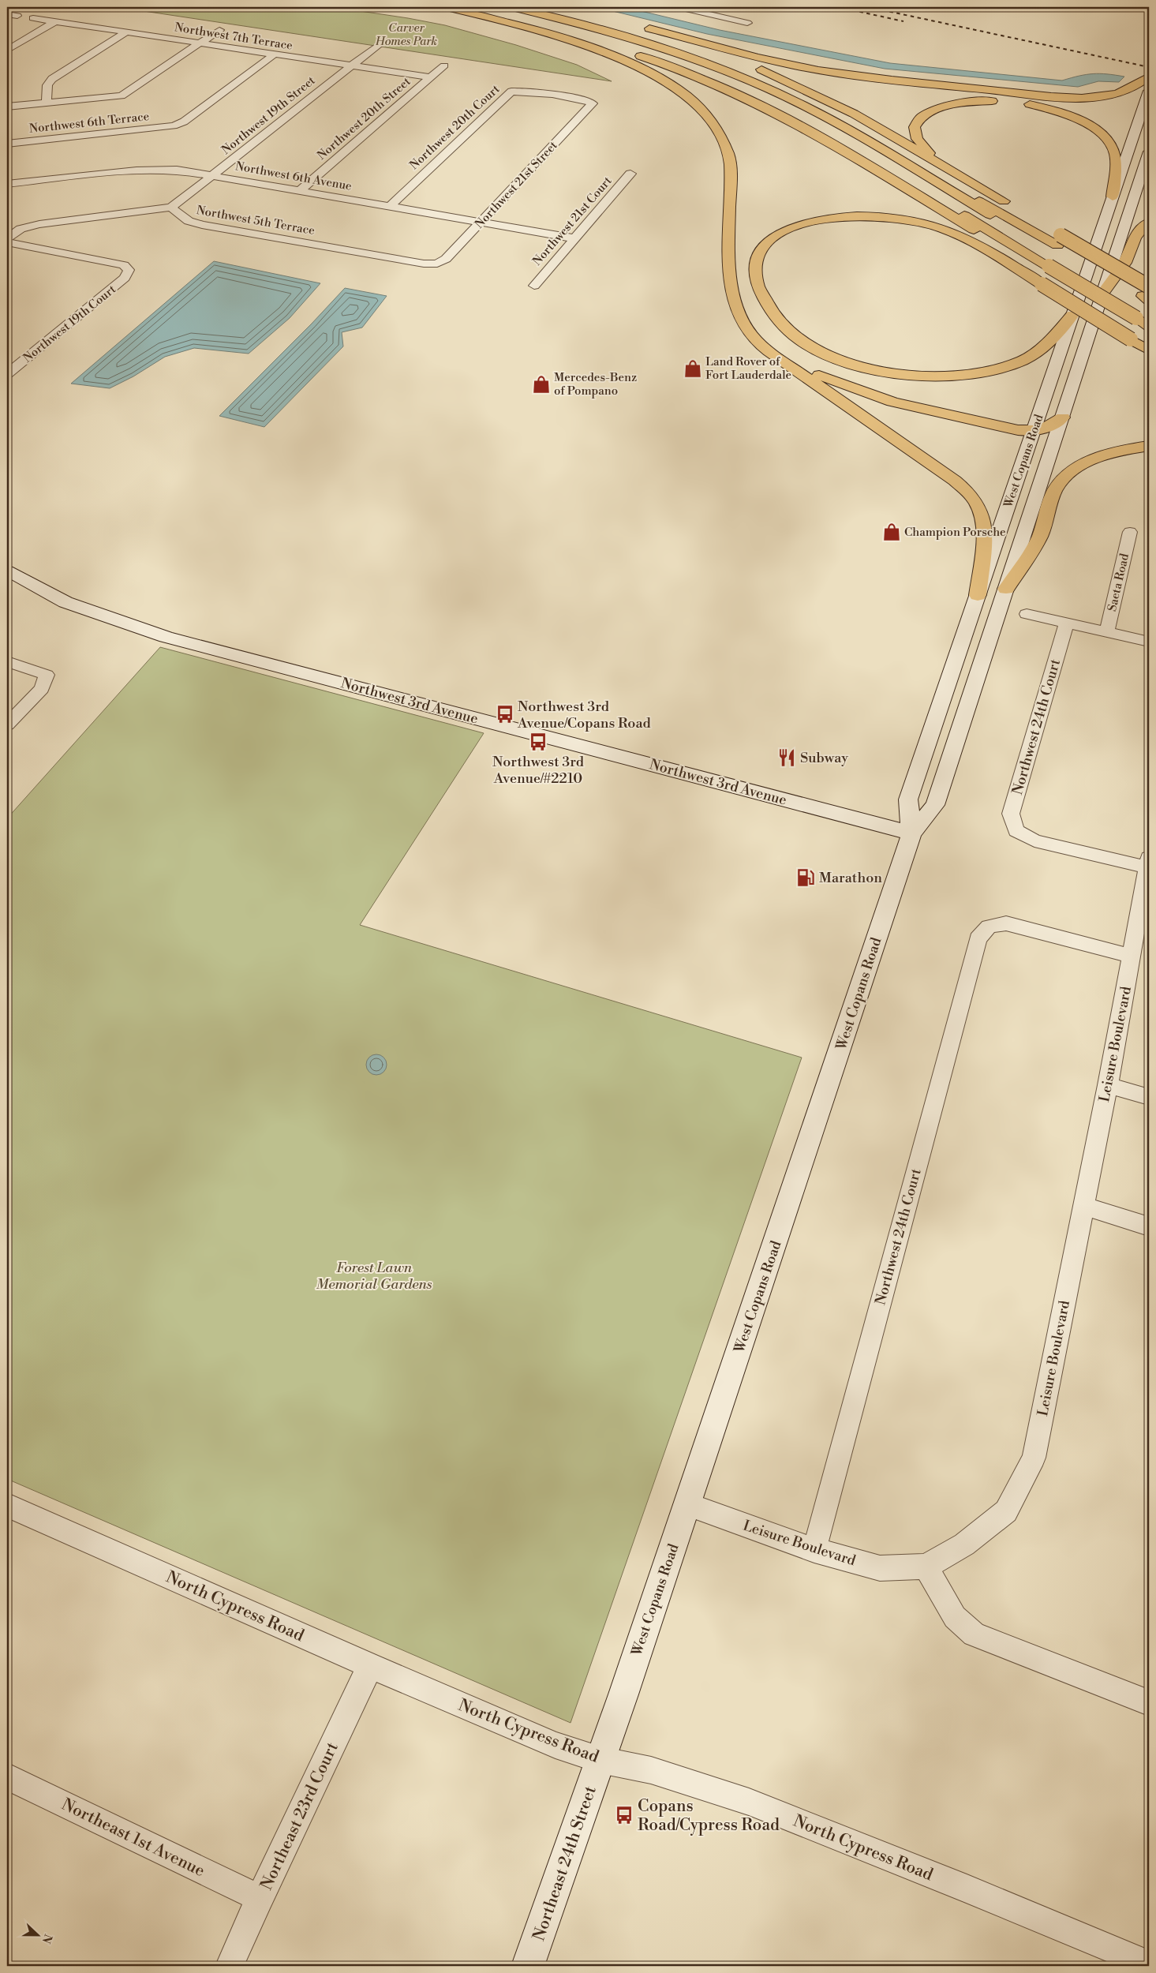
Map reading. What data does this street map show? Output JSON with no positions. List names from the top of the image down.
{
  "streets": {
    "main road": ["West Copans Road", "Northwest 3rd Avenue", "Northeast 24th Street"],
    "street": [
      "Northwest 7th Terrace",
      "Northwest 19th Street",
      "Northwest 20th Street",
      "Northwest 6th Terrace",
      "Northwest 20th Court",
      "Northwest 6th Avenue",
      "Northwest 21st Street",
      "Northwest 5th Terrace",
      "Northwest 21st Court",
      "Northwest 19th Court",
      "Saeta Road",
      "Northwest 24th Court",
      "Leisure Boulevard",
      "North Cypress Road",
      "Northeast 23rd Court",
      "Northeast 1st Avenue"
    ]
  },
  "crossings": [
    ["Northwest 7th Terrace", "Northwest 19th Street"],
    ["Northwest 7th Terrace", "Northwest 20th Street"],
    ["Northwest 7th Terrace", "Northwest 6th Terrace"],
    ["Northwest 19th Street", "Northwest 6th Avenue"],
    ["Northwest 19th Street", "Northwest 5th Terrace"],
    ["Northwest 20th Street", "Northwest 6th Avenue"],
    ["Northwest 20th Court", "Northwest 6th Avenue"],
    ["Northwest 20th Court", "Northwest 21st Street"],
    ["Northwest 6th Avenue", "Northwest 21st Street"],
    ["Northwest 6th Avenue", "Northwest 21st Court"],
    ["Northwest 21st Street", "Northwest 5th Terrace"],
    ["West Copans Road", "Northwest 3rd Avenue"],
    ["West Copans Road", "Leisure Boulevard"],
    ["West Copans Road", "North Cypress Road"],
    ["West Copans Road", "Northeast 24th Street"],
    ["Northwest 24th Court", "Leisure Boulevard"],
    ["North Cypress Road", "Northeast 23rd Court"],
    ["North Cypress Road", "Northeast 24th Street"],
    ["Northeast 23rd Court", "Northeast 1st Avenue"]
  ],
  "parks": ["Carver Homes Park", "Forest Lawn Memorial Gardens"],
  "places": {
    "shop": ["Land Rover of Fort Lauderdale", "Mercedes-Benz of Pompano", "Champion Porsche"],
    "bus stop": ["Northwest 3rd Avenue/Copans Road", "Northwest 3rd Avenue/#2210", "Copans Road/Cypress Road"],
    "restaurant": ["Subway"],
    "fuel station": ["Marathon"]
  },
  "north": "right"
}
